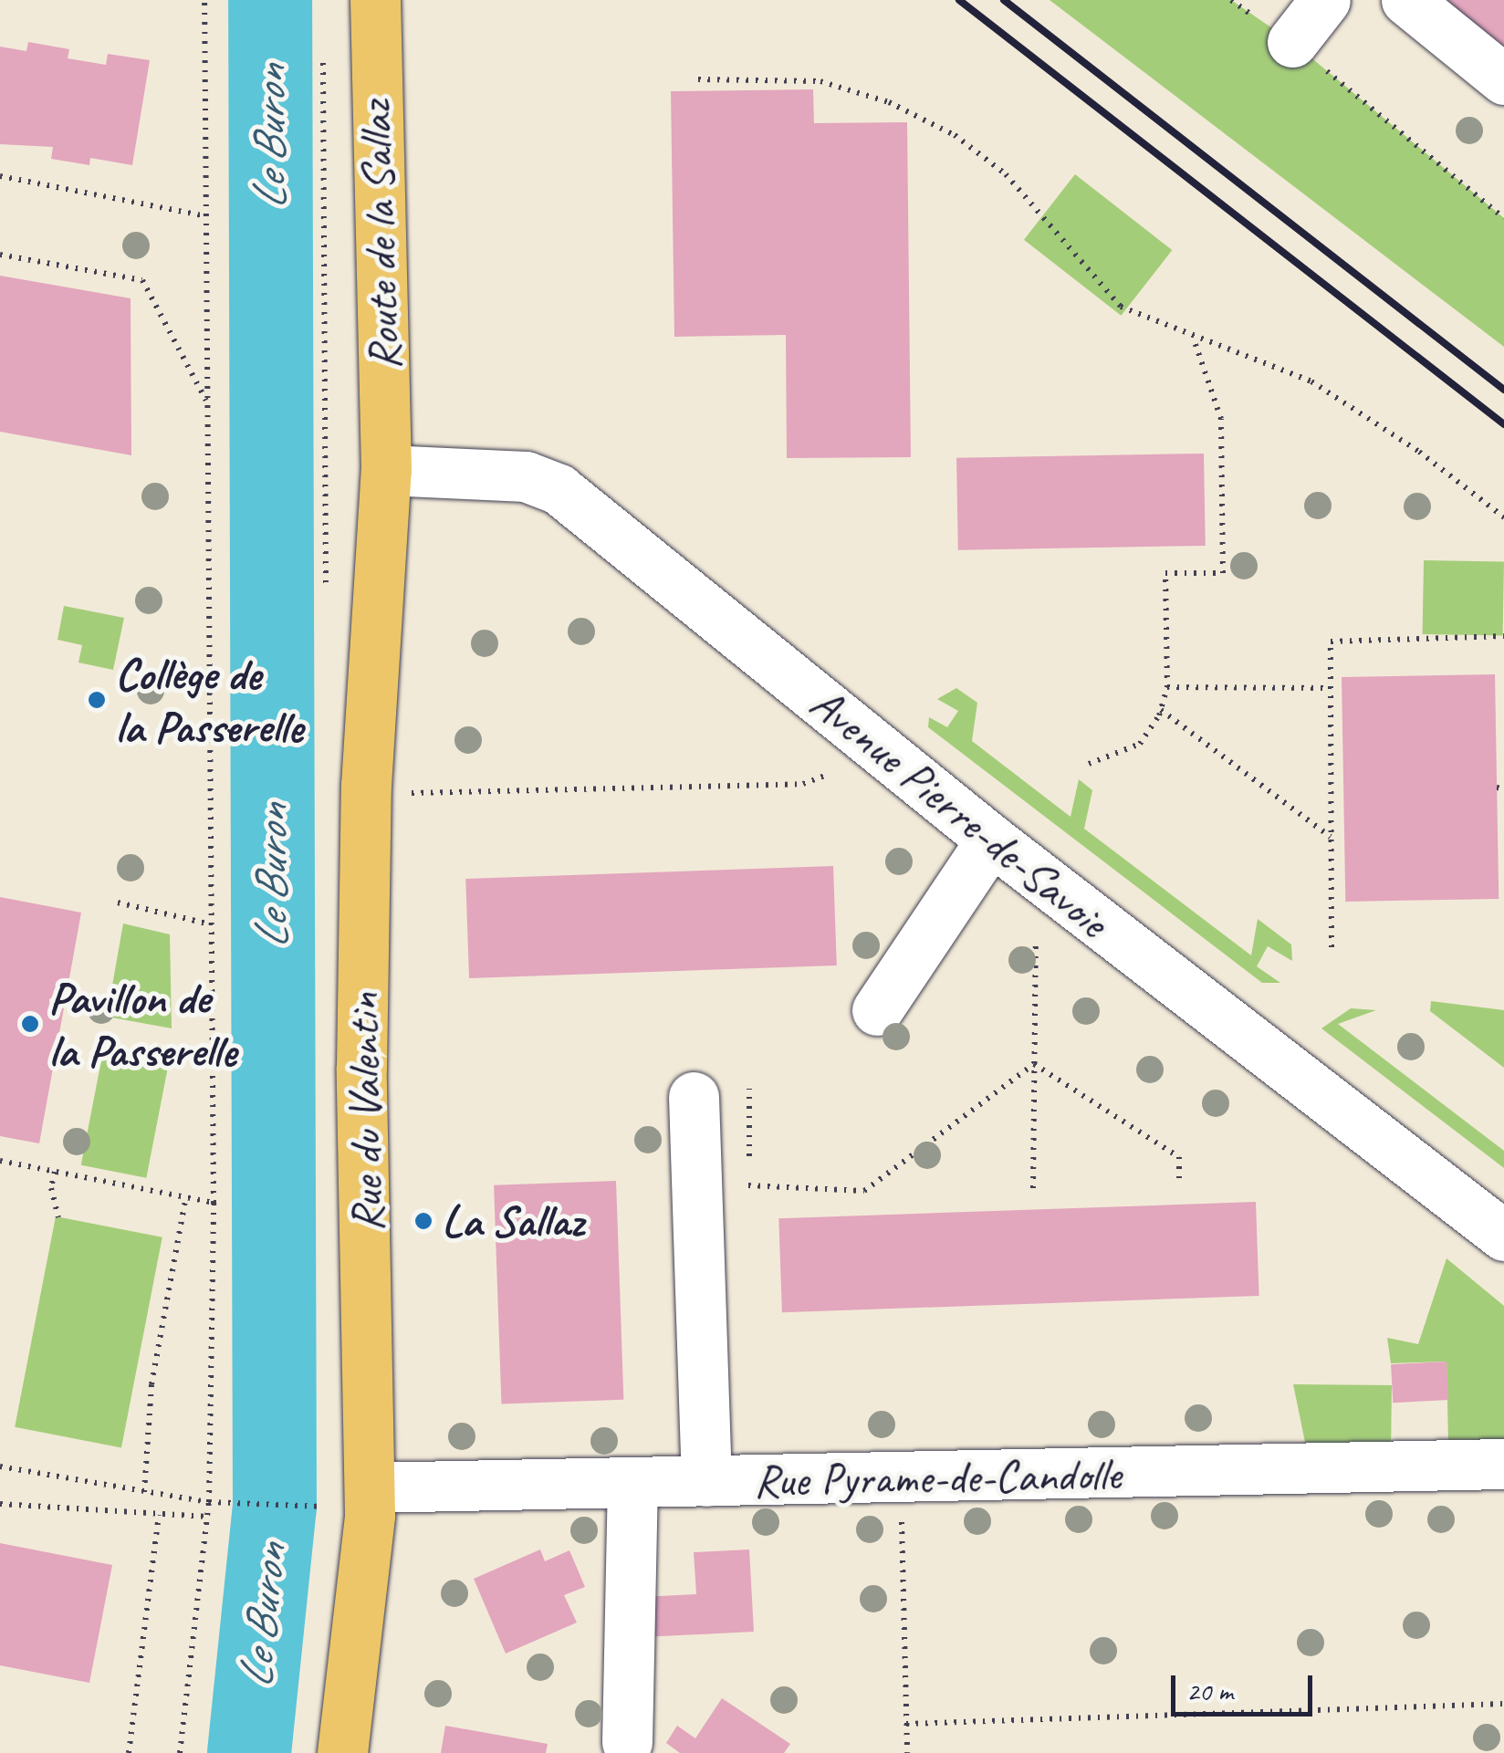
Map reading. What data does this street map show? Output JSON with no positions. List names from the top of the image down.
{
  "streets": {
    "main road": ["Route de la Sallaz", "Rue du Valentin"],
    "street": ["Avenue Pierre-de-Savoie", "Rue Pyrame-de-Candolle"]
  },
  "crossings": [
    ["Route de la Sallaz", "Avenue Pierre-de-Savoie"],
    ["Route de la Sallaz", "Rue du Valentin"],
    ["Avenue Pierre-de-Savoie", "Rue du Valentin"],
    ["Rue du Valentin", "Rue Pyrame-de-Candolle"]
  ],
  "water": ["Le Buron"],
  "places": ["Collège de la Passerelle", "Pavillon de la Passerelle", "La Sallaz"],
  "scale_bar": "20 m"
}
